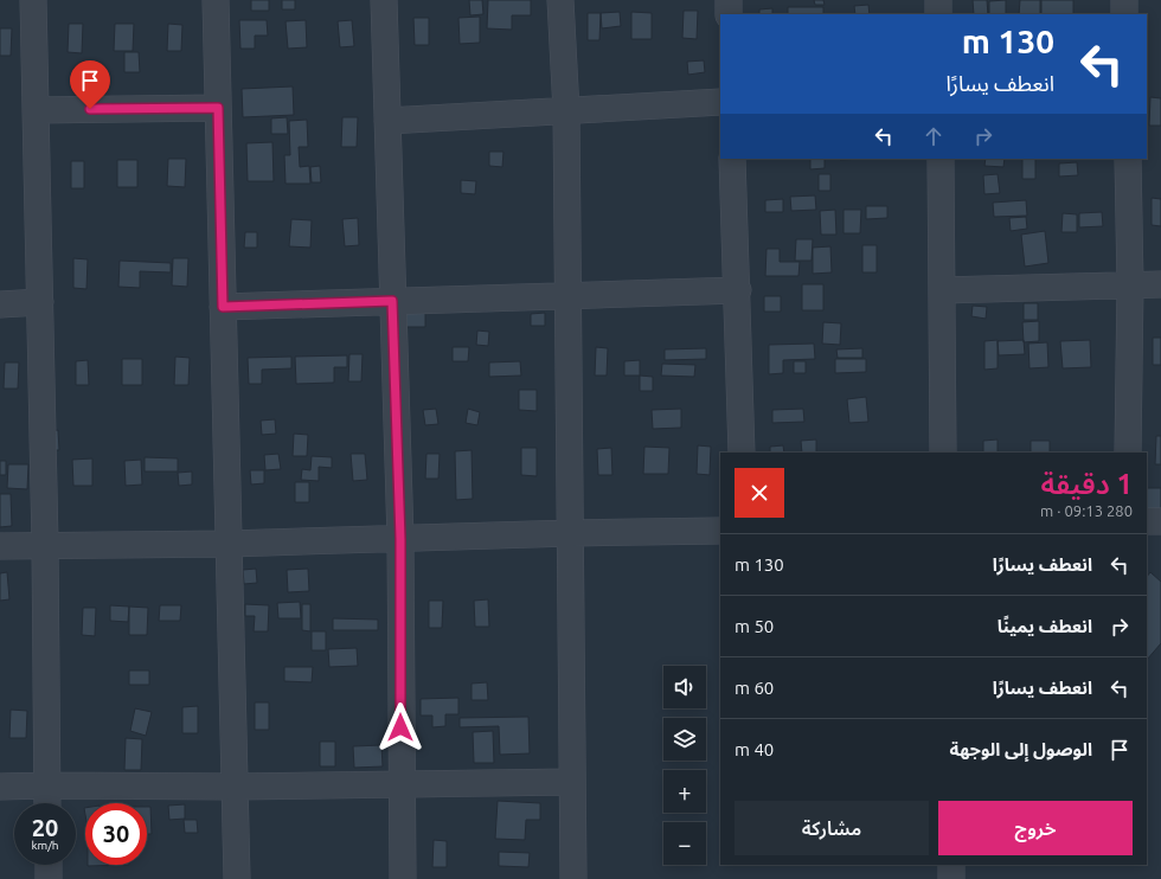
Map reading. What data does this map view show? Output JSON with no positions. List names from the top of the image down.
{
  "page": {
    "turn": ["130 m", "انعطف يسارًا"],
    "heading": ["1 دقيقة", "280 m · 09:13"],
    "list": [
      {
        "name": "انعطف يسارًا",
        "value": "130 m"
      },
      {
        "name": "انعطف يمينًا",
        "value": "50 m"
      },
      {
        "name": "انعطف يسارًا",
        "value": "60 m"
      },
      {
        "name": "الوصول إلى الوجهة",
        "value": "40 m"
      }
    ],
    "map_buttons": ["+", "−"],
    "buttons": ["خروج", "مشاركة"],
    "speed": "20 km/h",
    "limit": "30"
  }
}
